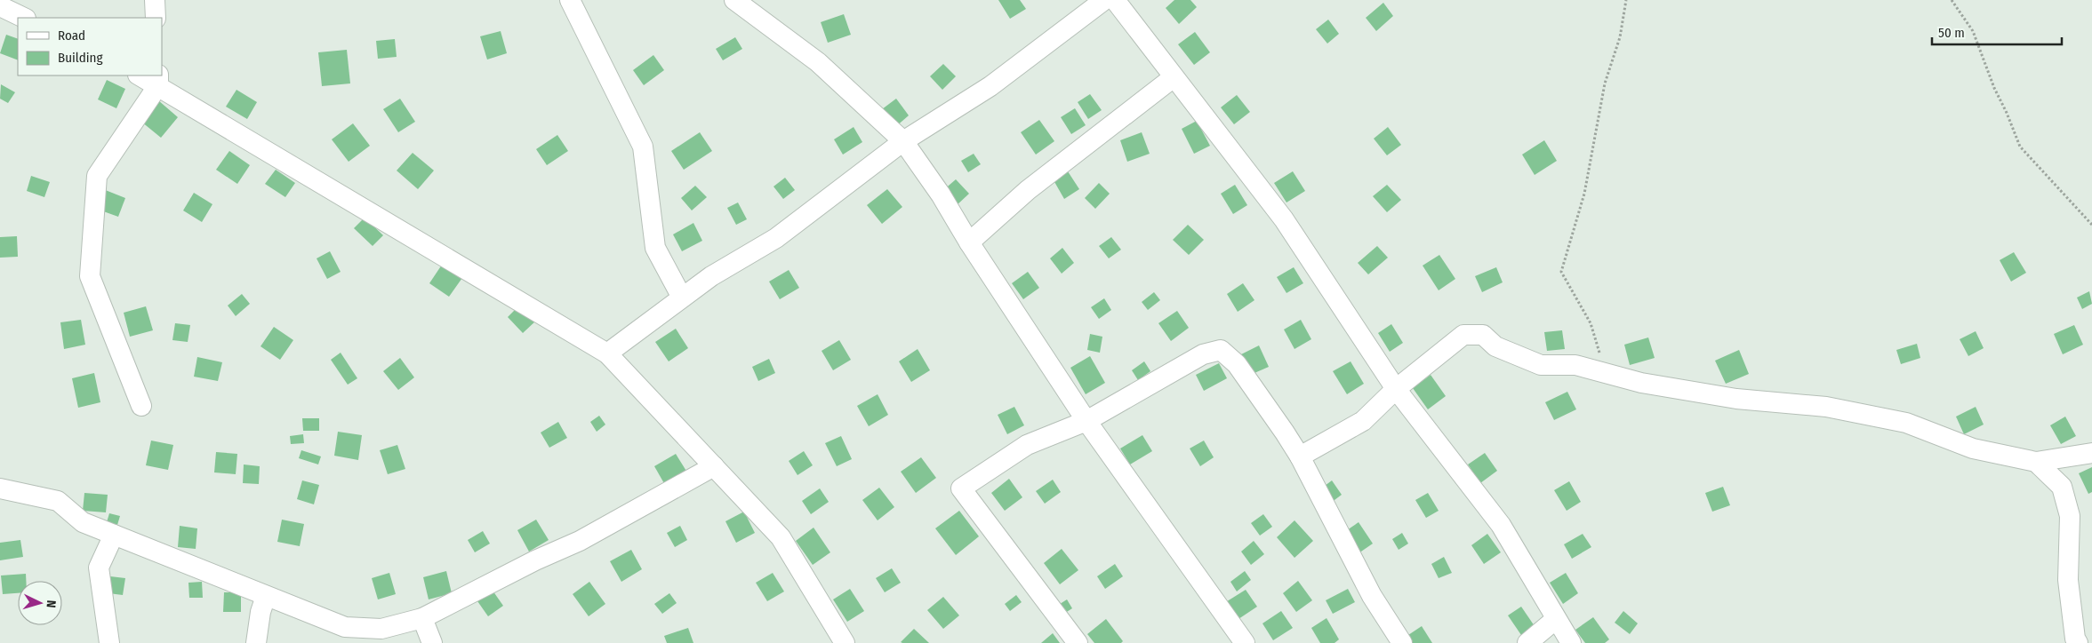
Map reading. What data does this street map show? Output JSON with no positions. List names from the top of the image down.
{
  "legend": ["Road", "Building"],
  "scale_bar": "50 m",
  "north": "right"
}
